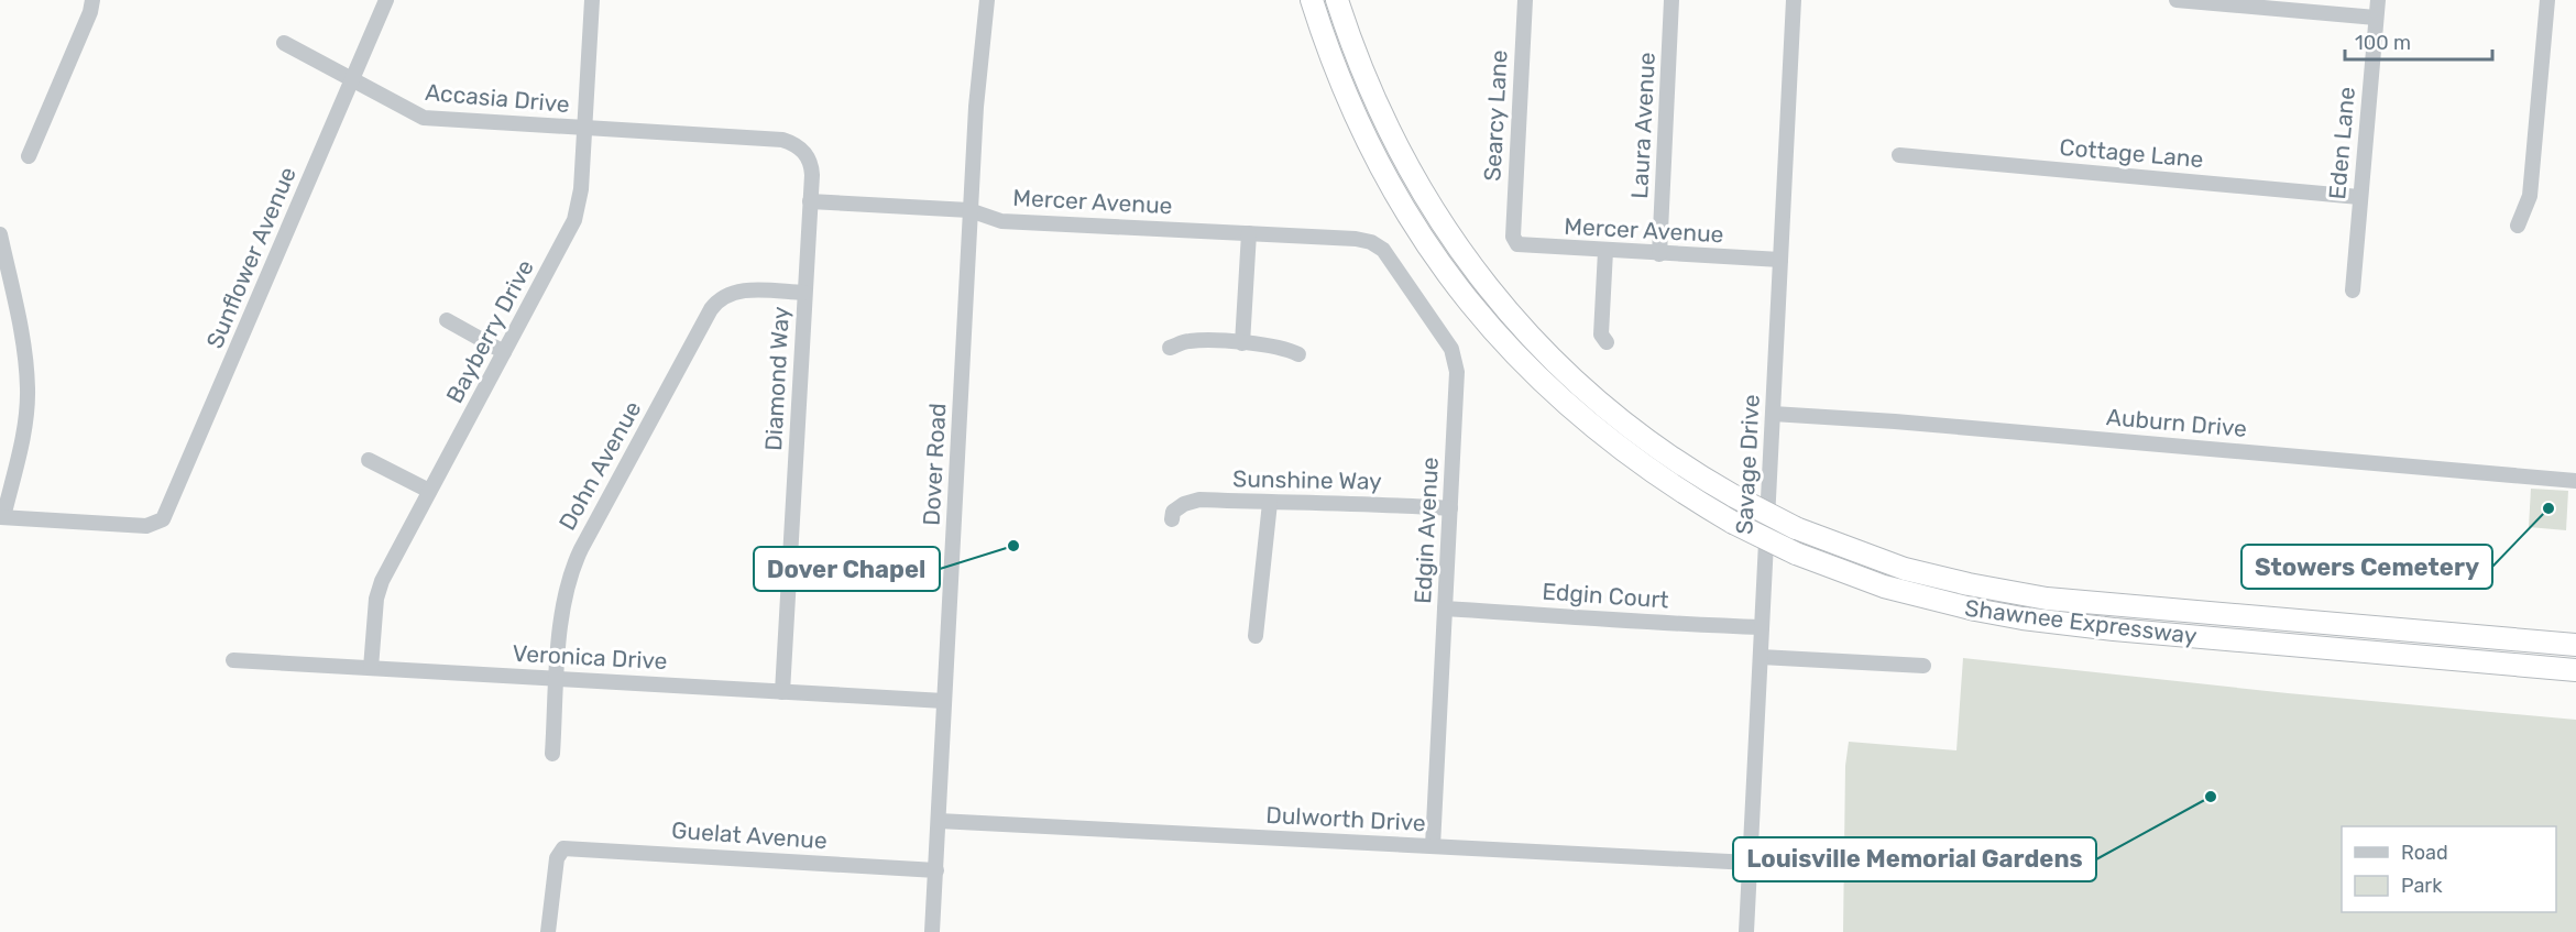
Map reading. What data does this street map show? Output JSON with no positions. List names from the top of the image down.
{
  "streets": {
    "highway": ["Shawnee Expressway"],
    "street": [
      "Accasia Drive",
      "Searcy Lane",
      "Laura Avenue",
      "Eden Lane",
      "Cottage Lane",
      "Mercer Avenue",
      "Sunflower Avenue",
      "Bayberry Drive",
      "Diamond Way",
      "Auburn Drive",
      "Dover Road",
      "Savage Drive",
      "Dohn Avenue",
      "Sunshine Way",
      "Edgin Avenue",
      "Edgin Court",
      "Veronica Drive",
      "Dulworth Drive",
      "Guelat Avenue"
    ]
  },
  "crossings": [
    ["Accasia Drive", "Sunflower Avenue"],
    ["Accasia Drive", "Bayberry Drive"],
    ["Accasia Drive", "Diamond Way"],
    ["Searcy Lane", "Mercer Avenue"],
    ["Laura Avenue", "Mercer Avenue"],
    ["Eden Lane", "Cottage Lane"],
    ["Mercer Avenue", "Diamond Way"],
    ["Mercer Avenue", "Dover Road"],
    ["Mercer Avenue", "Savage Drive"],
    ["Mercer Avenue", "Edgin Avenue"],
    ["Bayberry Drive", "Veronica Drive"],
    ["Diamond Way", "Dohn Avenue"],
    ["Diamond Way", "Veronica Drive"],
    ["Auburn Drive", "Savage Drive"],
    ["Dover Road", "Veronica Drive"],
    ["Dover Road", "Dulworth Drive"],
    ["Dover Road", "Guelat Avenue"],
    ["Savage Drive", "Edgin Court"],
    ["Savage Drive", "Dulworth Drive"],
    ["Dohn Avenue", "Veronica Drive"],
    ["Sunshine Way", "Edgin Avenue"],
    ["Edgin Avenue", "Edgin Court"],
    ["Edgin Avenue", "Dulworth Drive"]
  ],
  "places": ["Stowers Cemetery", "Dover Chapel", "Louisville Memorial Gardens"],
  "legend": ["Road", "Park"],
  "scale_bar": "100 m"
}
